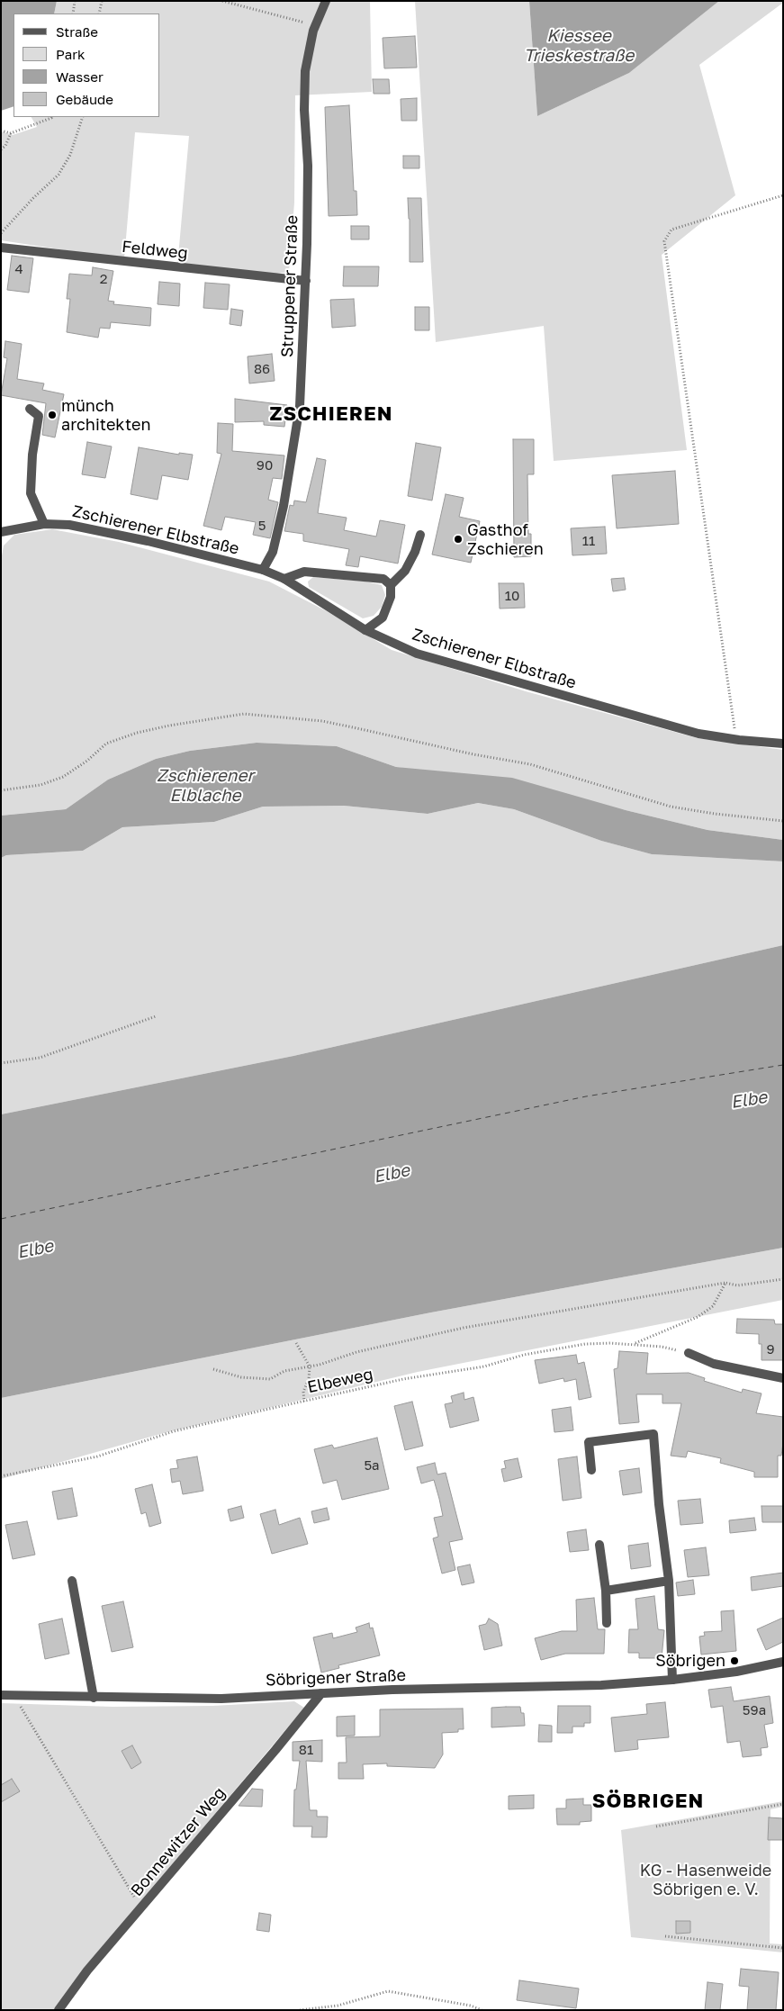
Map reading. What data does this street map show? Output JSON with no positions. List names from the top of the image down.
{
  "streets": {
    "street": [
      "Feldweg",
      "Struppener Straße",
      "Zschierener Elbstraße",
      "Söbrigener Straße",
      "Bonnewitzer Weg"
    ],
    "path": ["Elbeweg"]
  },
  "crossings": [
    ["Feldweg", "Struppener Straße"],
    ["Struppener Straße", "Zschierener Elbstraße"],
    ["Söbrigener Straße", "Bonnewitzer Weg"]
  ],
  "districts": ["ZSCHIEREN", "SÖBRIGEN"],
  "water": ["Kiessee Trieskestraße", "Zschierener Elblache", "Elbe"],
  "parks": ["KG - Hasenweide Söbrigen e. V."],
  "places": ["münch architekten", "Gasthof Zschieren", "Söbrigen"],
  "house_numbers": [
    "4",
    "2",
    "86",
    "90",
    "5",
    "11",
    "10",
    "9",
    "5a",
    "59a",
    "81"
  ],
  "legend": [
    "Straße",
    "Park",
    "Wasser",
    "Gebäude"
  ]
}
